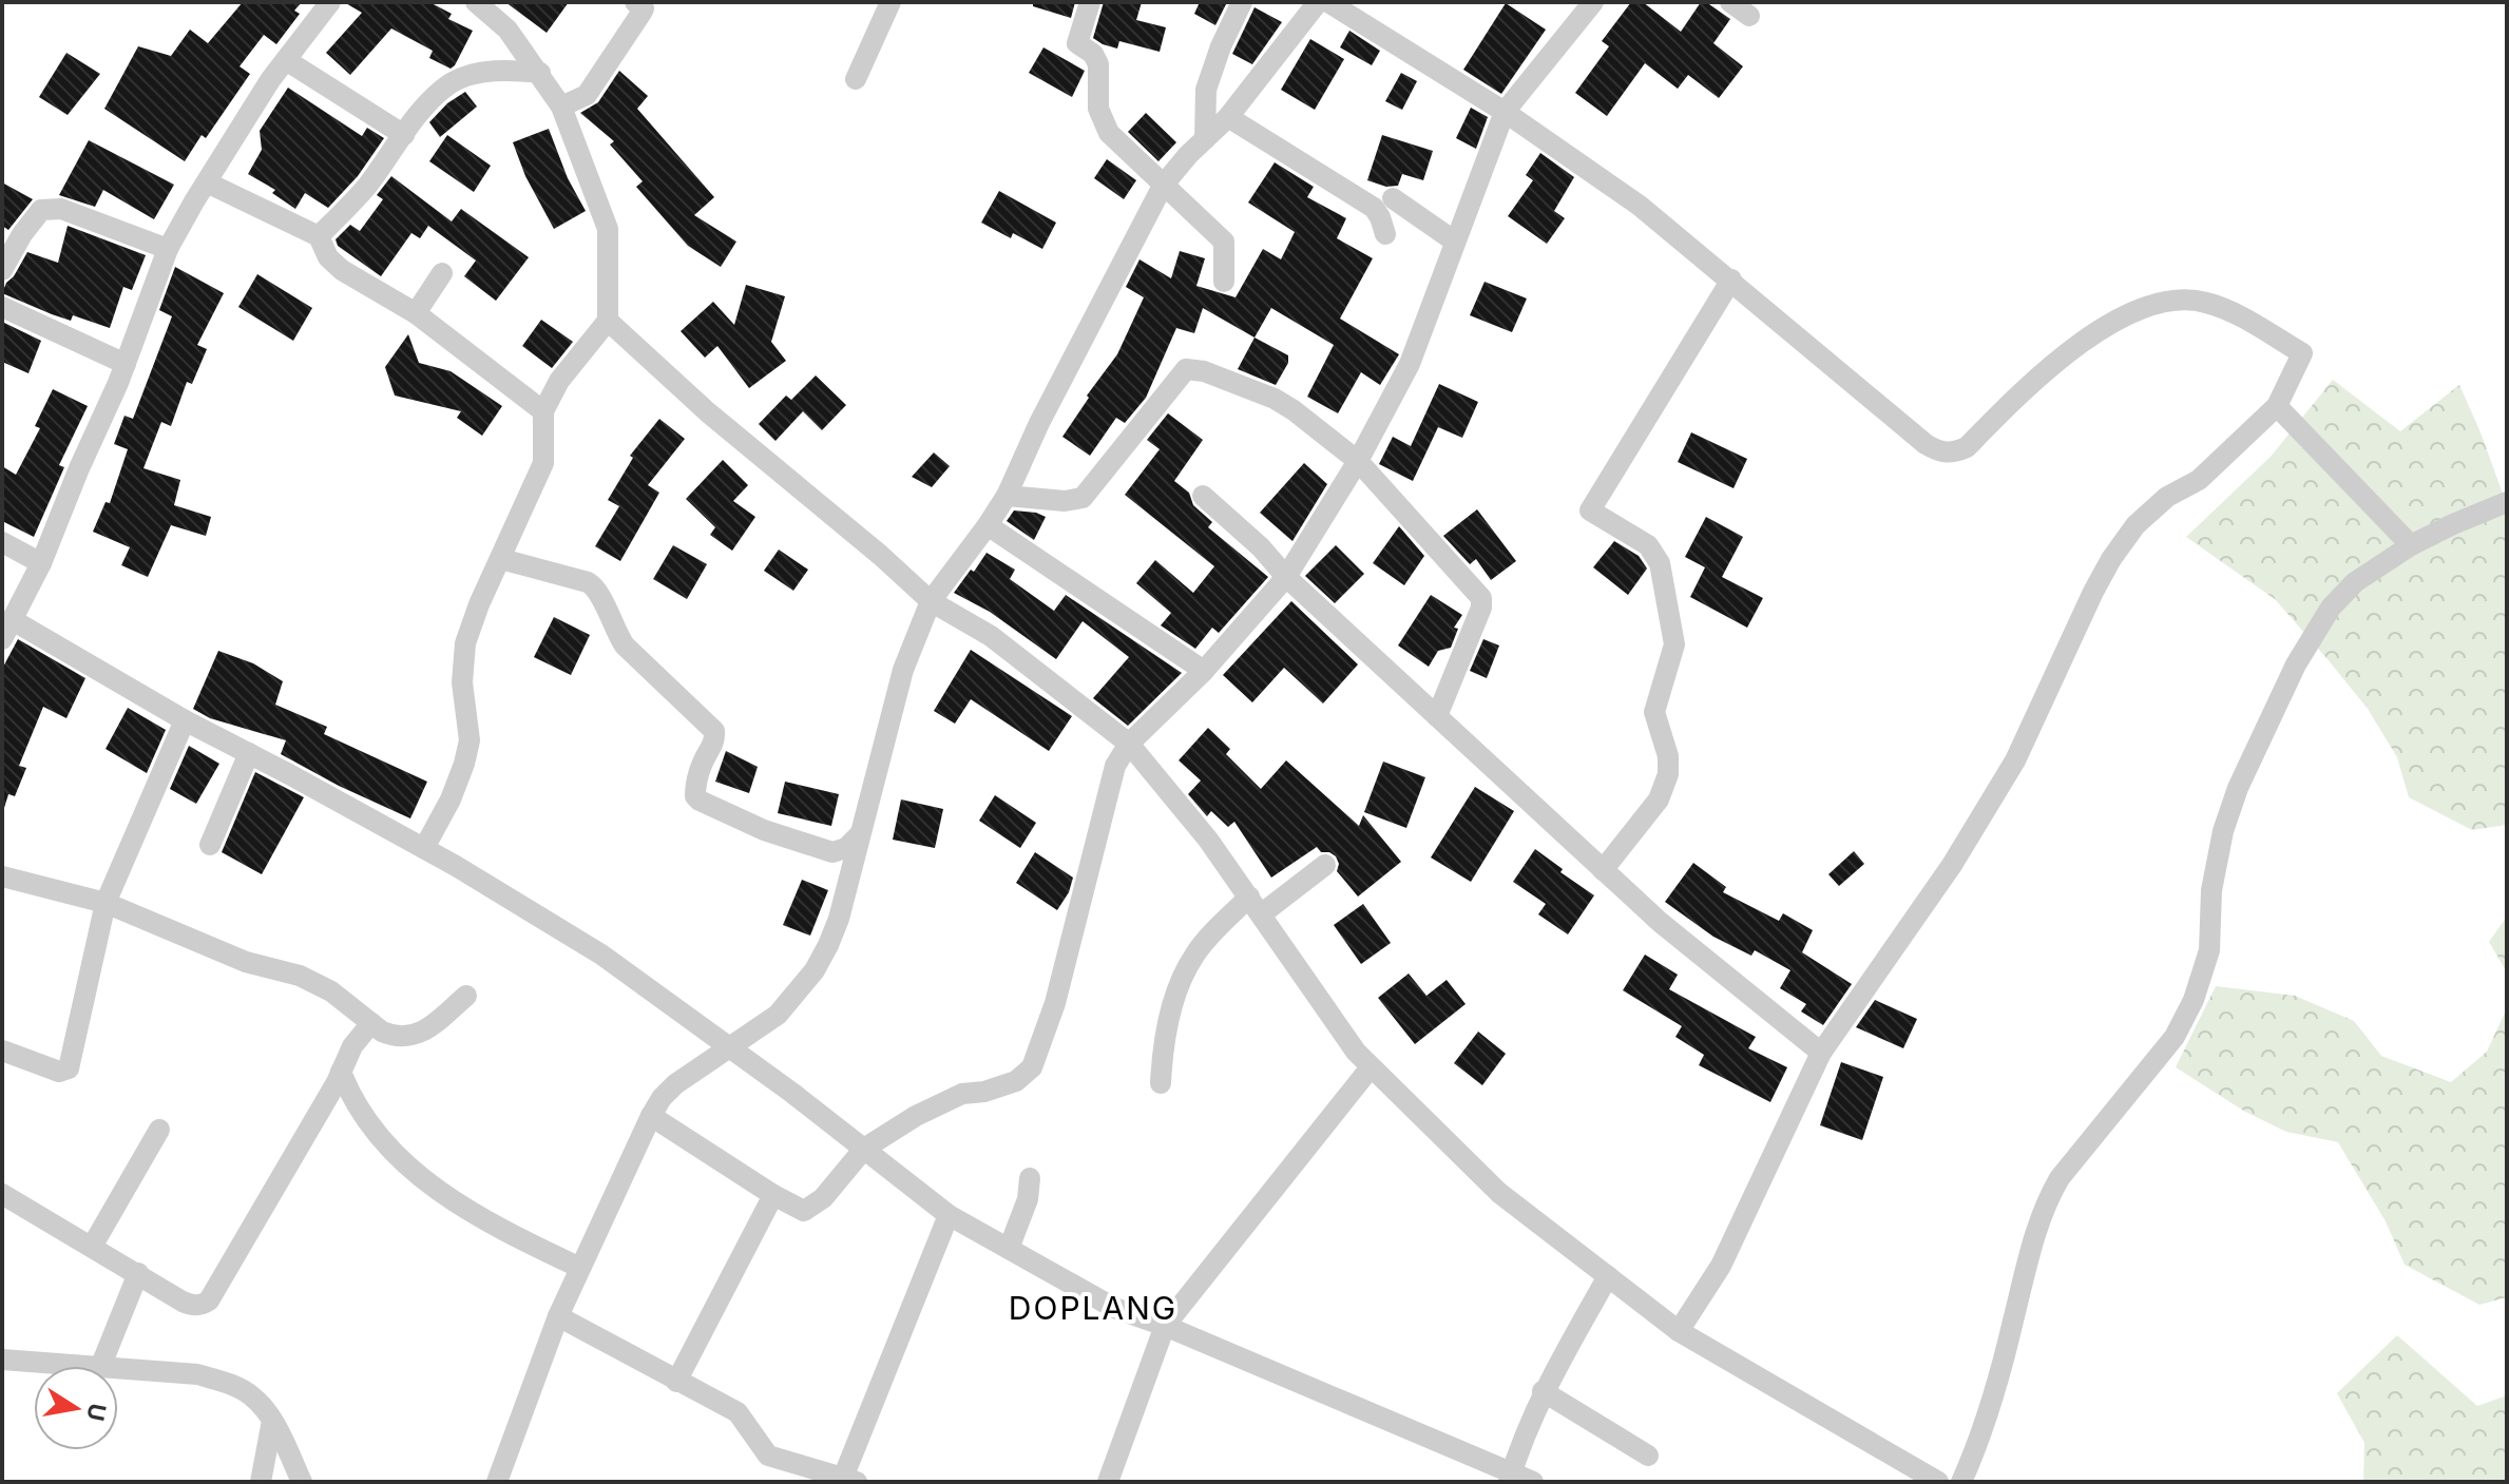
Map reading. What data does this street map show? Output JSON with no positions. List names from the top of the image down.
{
  "districts": ["DOPLANG"],
  "north": "right"
}
